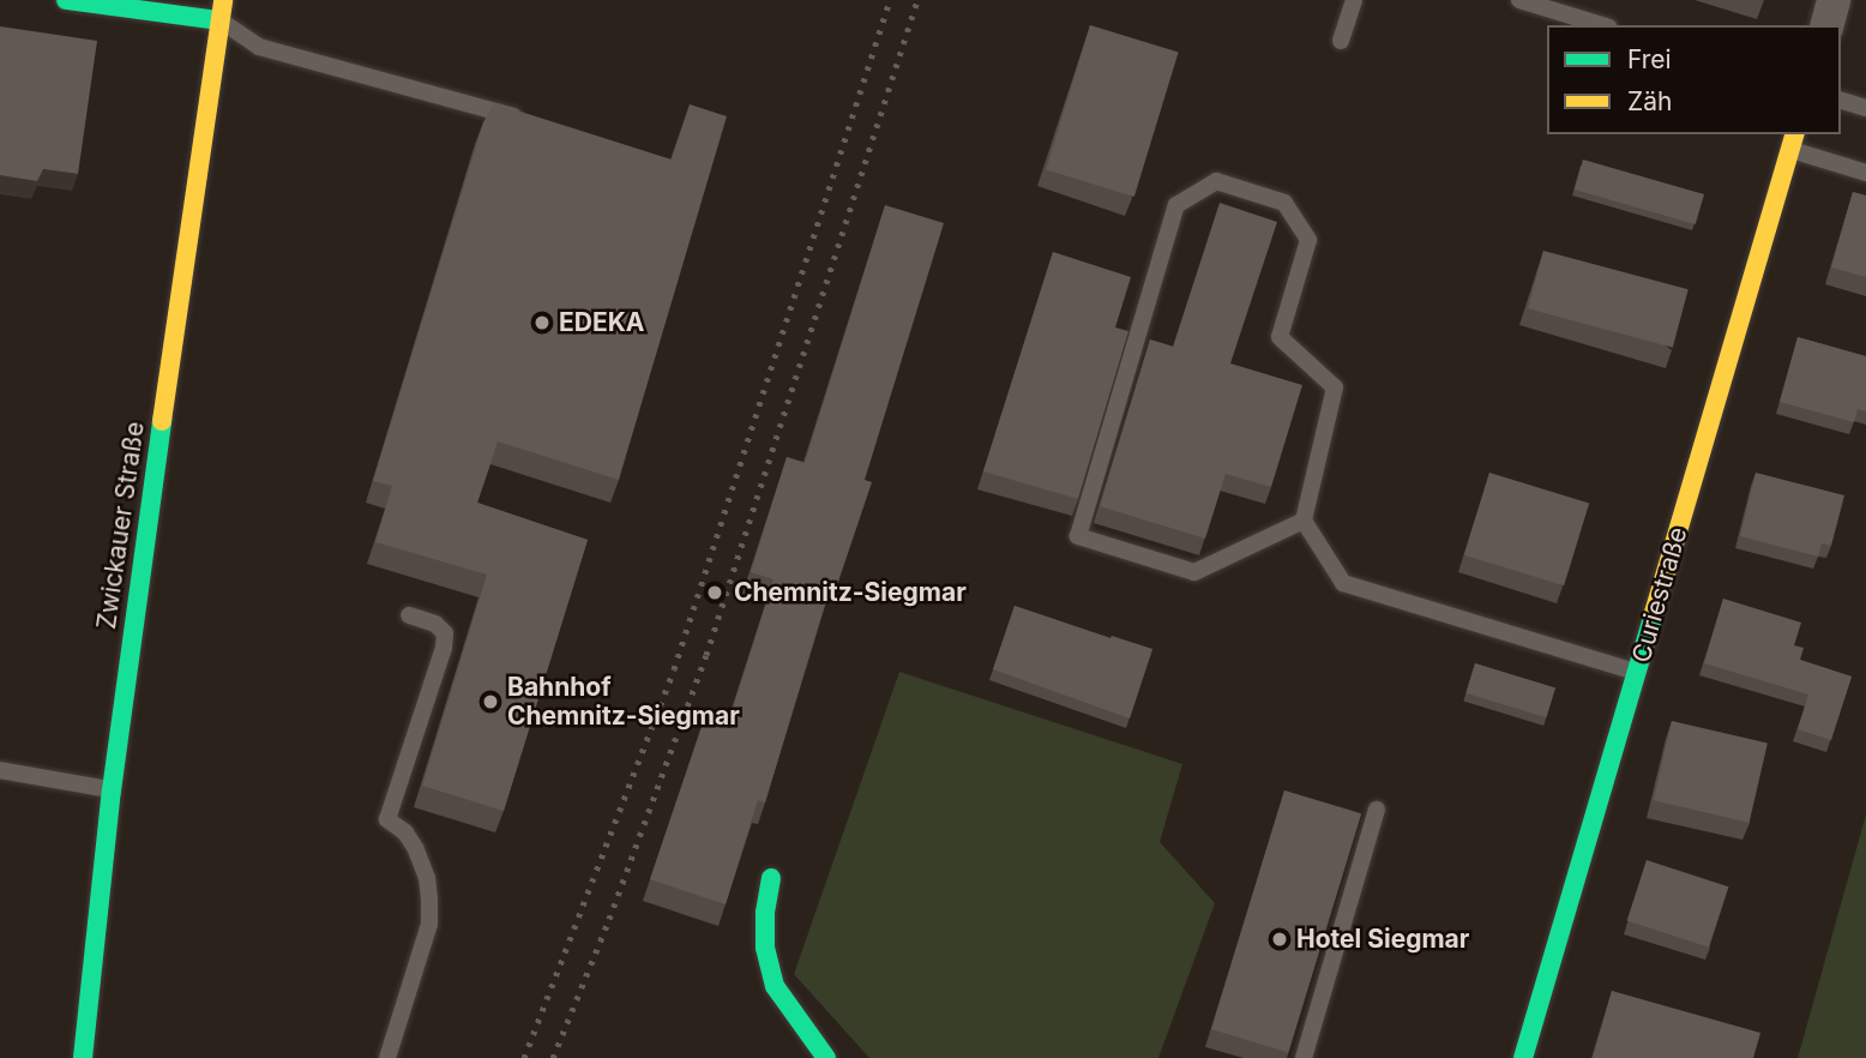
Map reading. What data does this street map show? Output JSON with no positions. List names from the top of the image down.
{
  "streets": {
    "street": ["Zwickauer Straße", "Curiestraße"]
  },
  "places": [
    "EDEKA",
    "Chemnitz-Siegmar",
    "Bahnhof Chemnitz-Siegmar",
    "Hotel Siegmar"
  ],
  "legend": ["Frei", "Zäh"]
}
